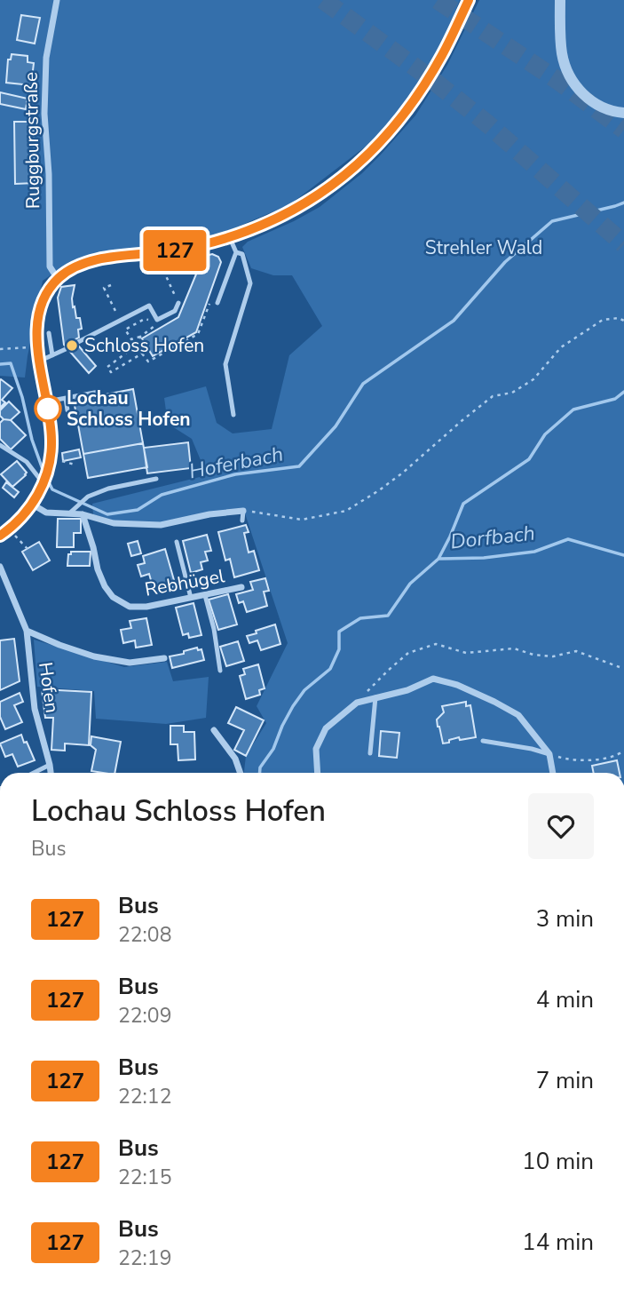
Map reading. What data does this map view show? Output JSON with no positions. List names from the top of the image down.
{
  "streets": {
    "street": ["Ruggburgstraße", "Rebhügel", "Hofen"]
  },
  "water": ["Hoferbach", "Dorfbach"],
  "parks": ["Strehler Wald"],
  "places": ["Schloss Hofen", "Lochau Schloss Hofen"],
  "lines": ["bus line 127"],
  "page": {
    "on_map": "127",
    "heading": ["Lochau Schloss Hofen", "Bus"],
    "list": [
      {
        "mark": "127",
        "name": "Bus",
        "note": "22:08",
        "value": "3 min"
      },
      {
        "mark": "127",
        "name": "Bus",
        "note": "22:09",
        "value": "4 min"
      },
      {
        "mark": "127",
        "name": "Bus",
        "note": "22:12",
        "value": "7 min"
      },
      {
        "mark": "127",
        "name": "Bus",
        "note": "22:15",
        "value": "10 min"
      },
      {
        "mark": "127",
        "name": "Bus",
        "note": "22:19",
        "value": "14 min"
      }
    ]
  }
}
